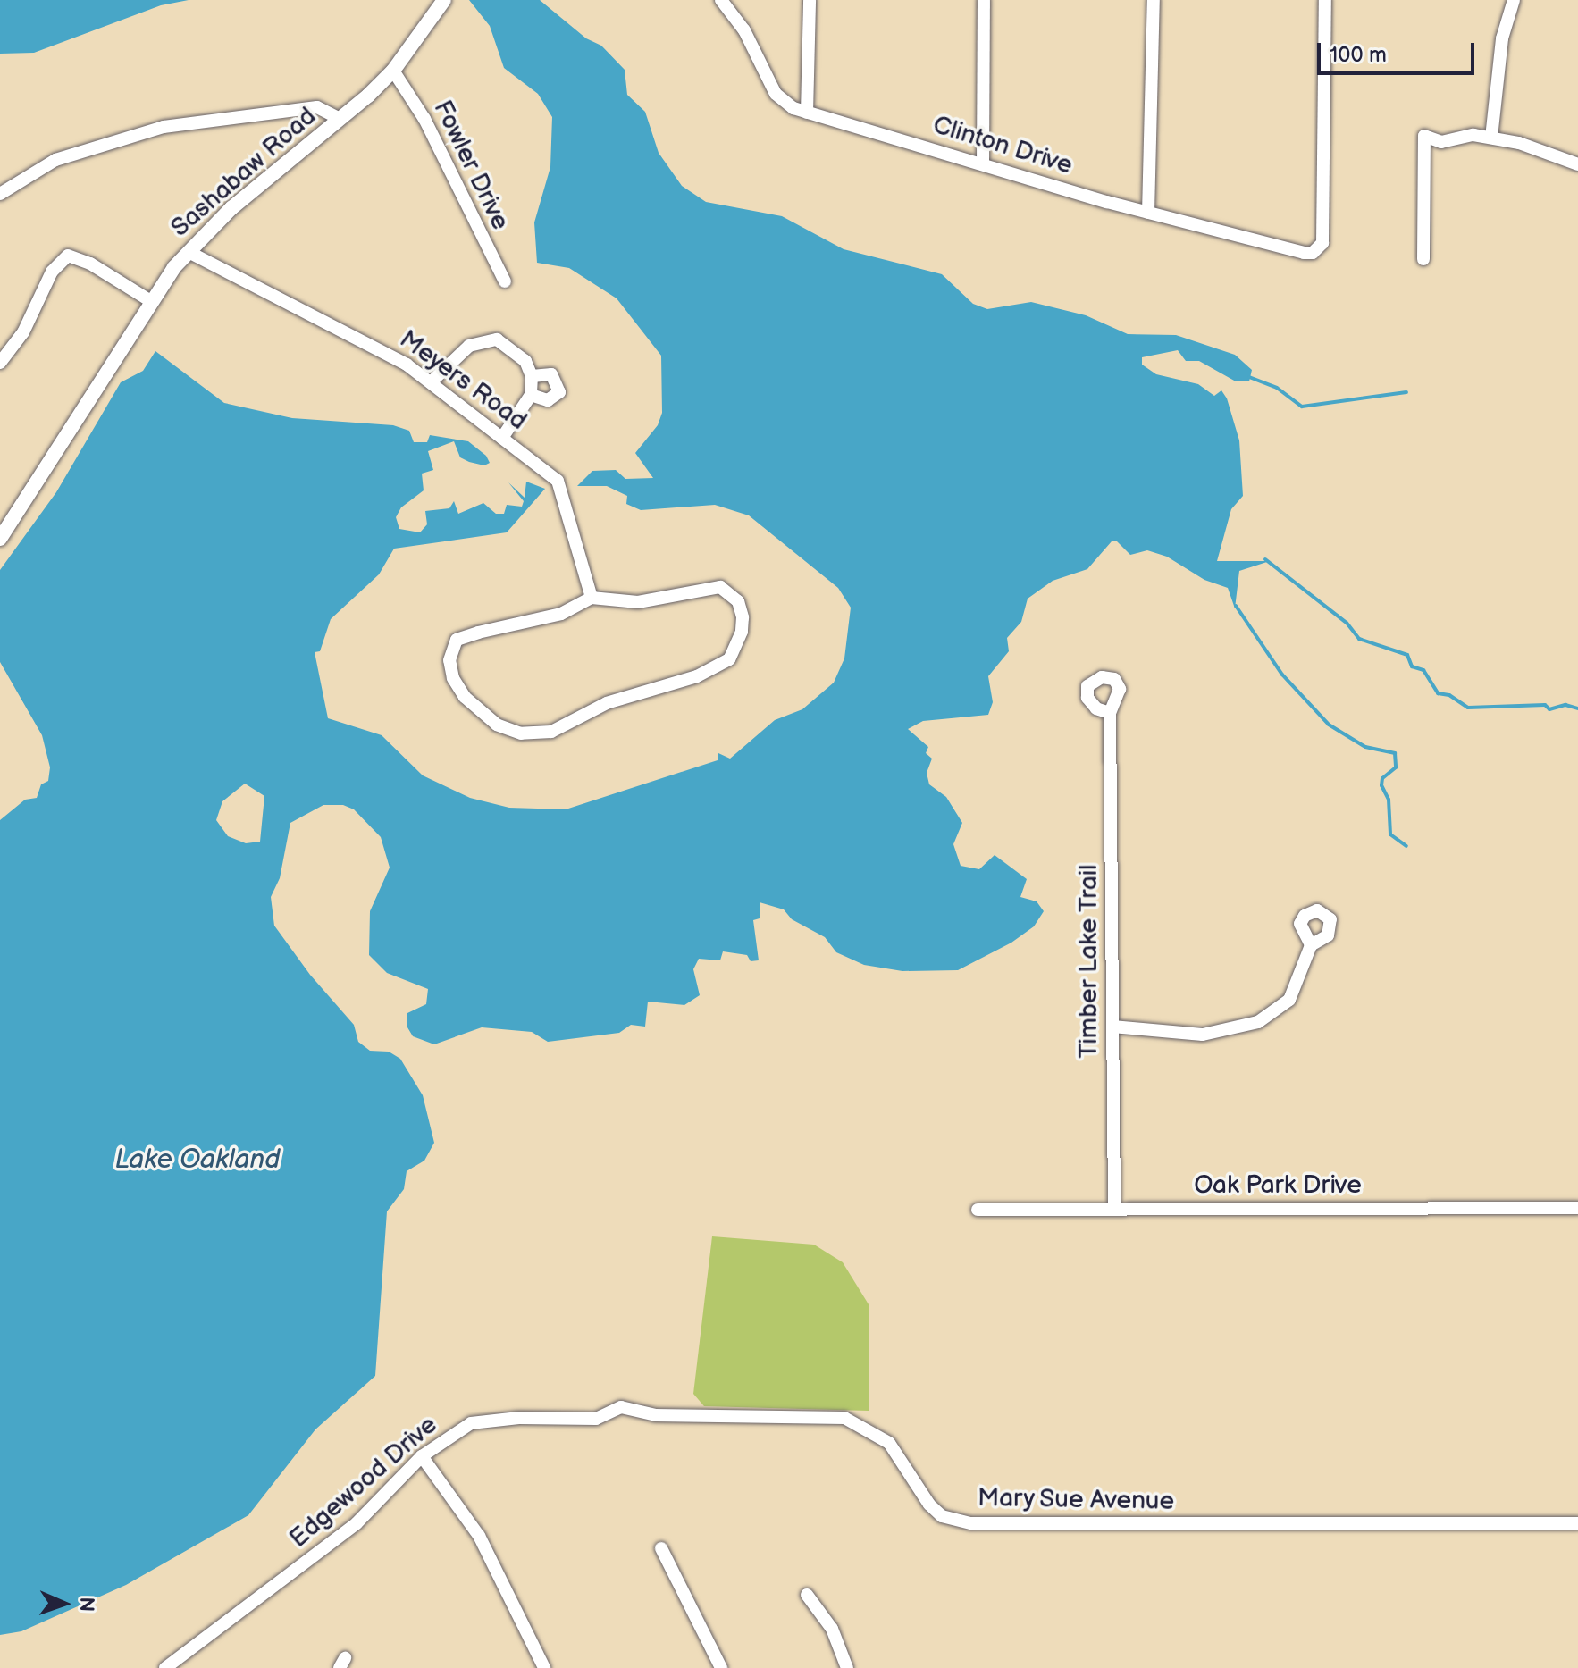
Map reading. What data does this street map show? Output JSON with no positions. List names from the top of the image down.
{
  "streets": {
    "street": [
      "Clinton Drive",
      "Fowler Drive",
      "Sashabaw Road",
      "Meyers Road",
      "Timber Lake Trail",
      "Oak Park Drive",
      "Edgewood Drive",
      "Mary Sue Avenue"
    ]
  },
  "crossings": [
    ["Fowler Drive", "Sashabaw Road"],
    ["Sashabaw Road", "Meyers Road"],
    ["Timber Lake Trail", "Oak Park Drive"],
    ["Edgewood Drive", "Mary Sue Avenue"]
  ],
  "water": ["Lake Oakland"],
  "scale_bar": "100 m",
  "north": "right"
}
